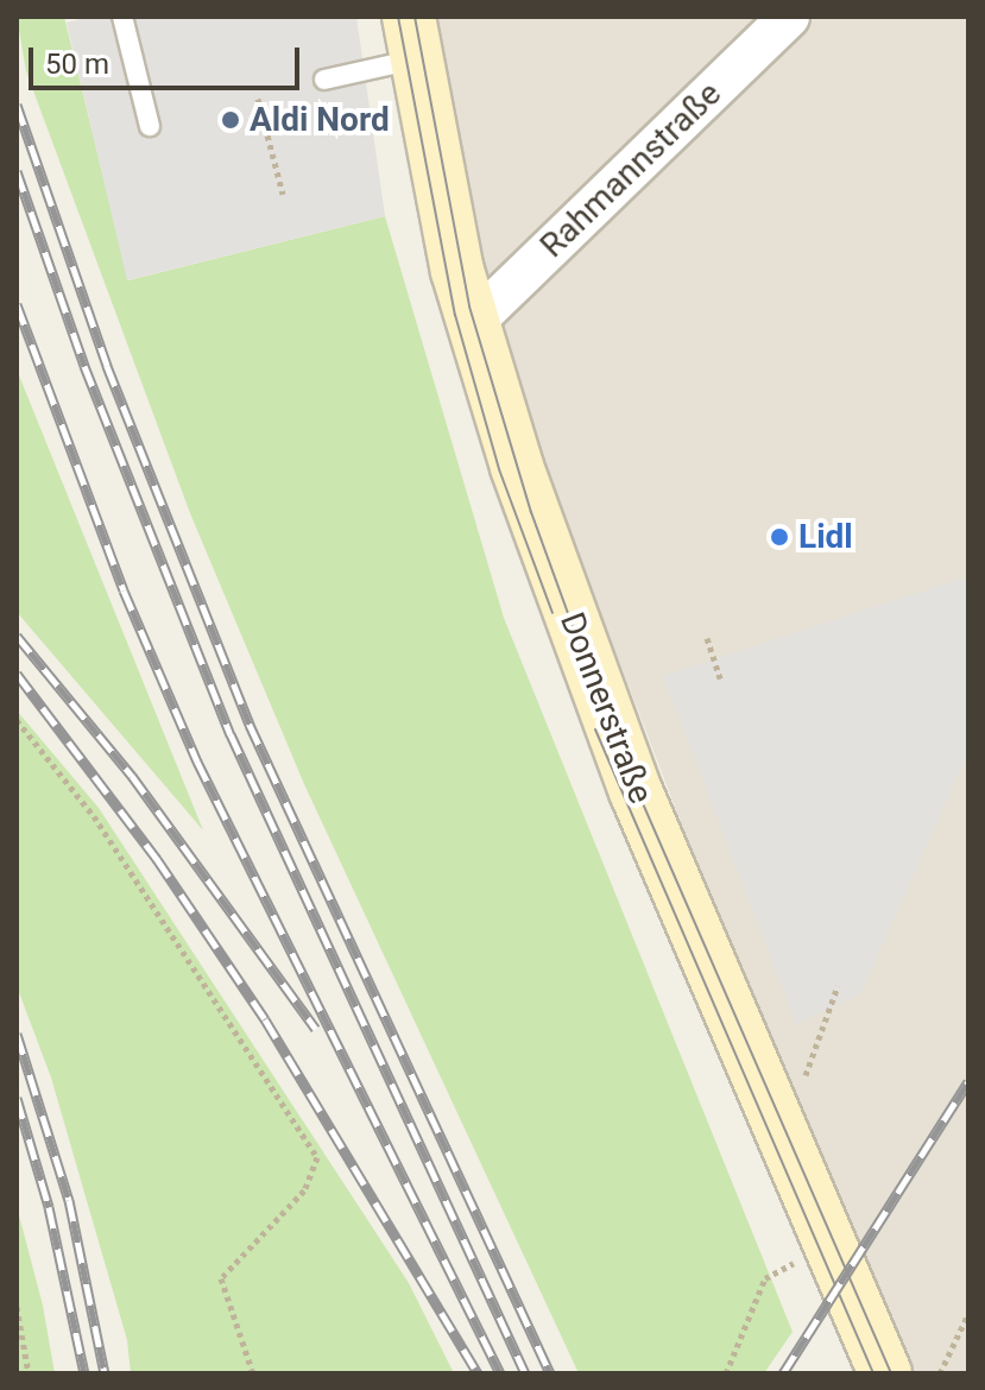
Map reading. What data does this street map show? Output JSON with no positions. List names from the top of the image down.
{
  "streets": {
    "main road": ["Donnerstraße"],
    "street": ["Rahmannstraße"]
  },
  "crossings": [
    ["Rahmannstraße", "Donnerstraße"]
  ],
  "places": ["Aldi Nord", "Lidl"],
  "scale_bar": "50 m"
}
